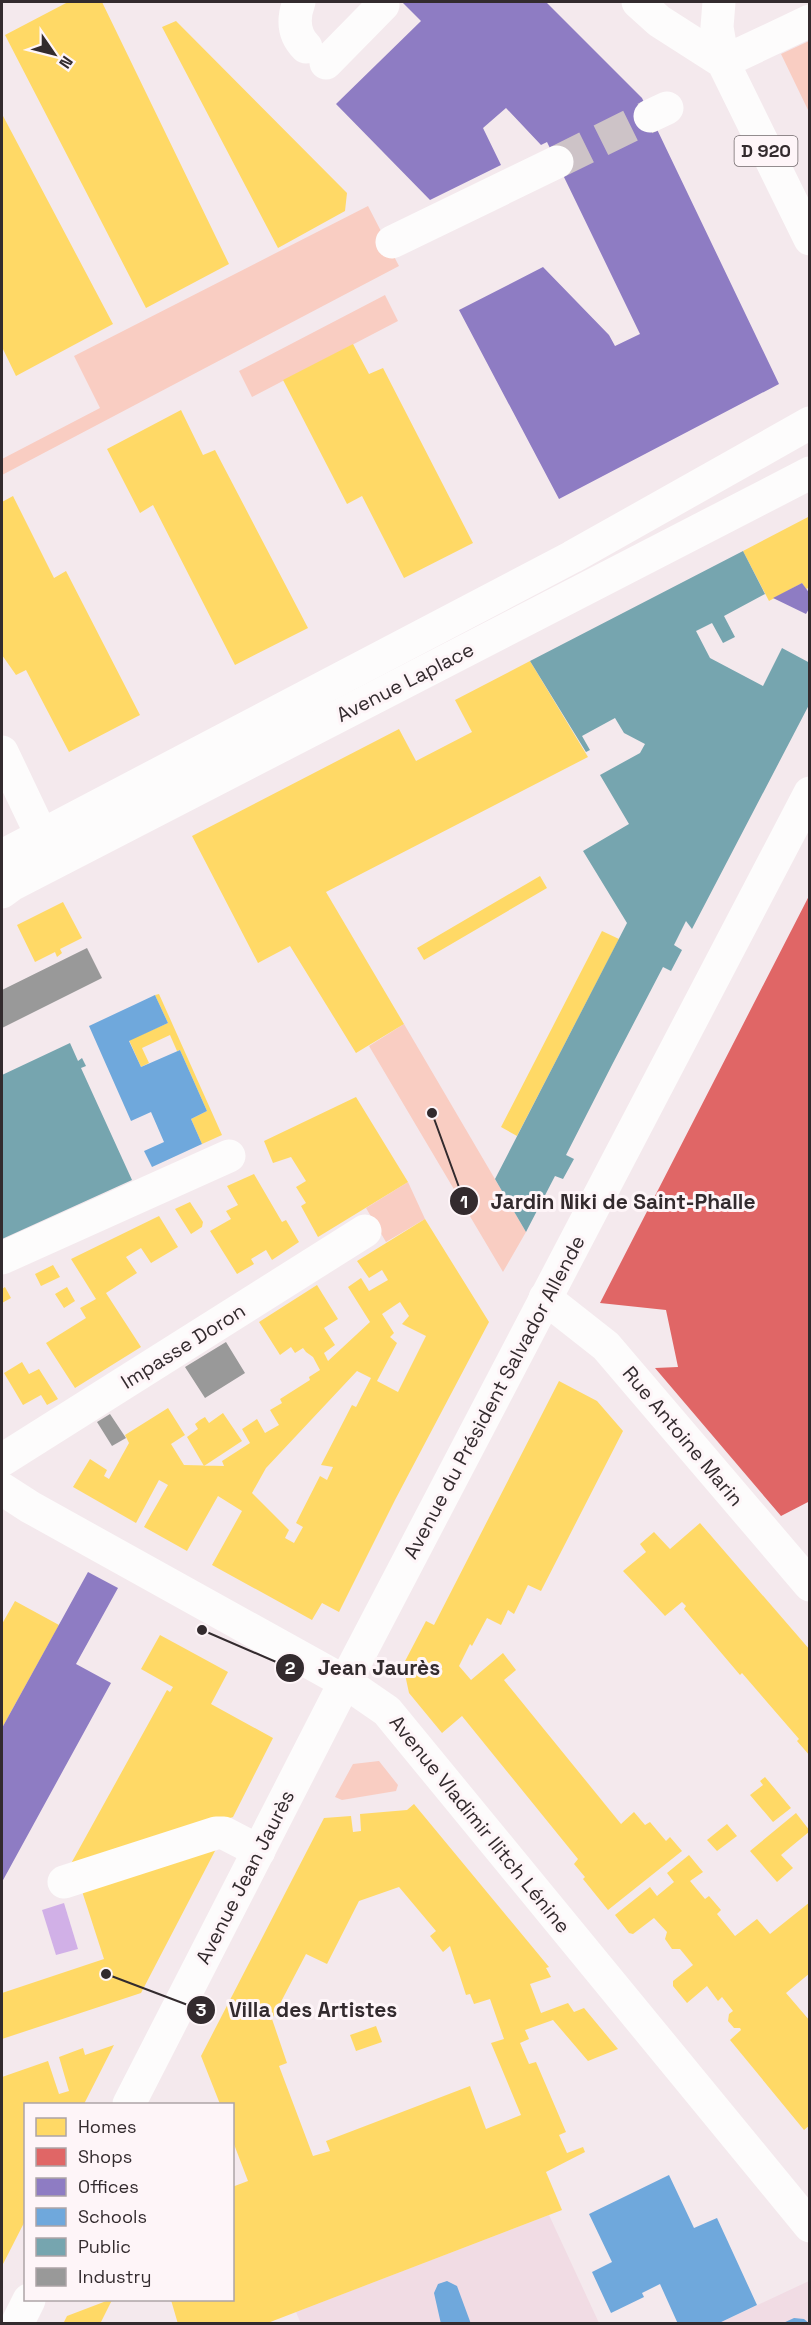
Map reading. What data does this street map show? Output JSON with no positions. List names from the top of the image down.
{
  "streets": {
    "main road": [
      "D 920",
      "Avenue Laplace",
      "Impasse Doron",
      "Avenue du Président Salvador Allende",
      "Rue Antoine Marin",
      "Avenue Vladimir Ilitch Lénine",
      "Avenue Jean Jaurès"
    ]
  },
  "crossings": [
    ["Avenue du Président Salvador Allende", "Rue Antoine Marin"],
    ["Avenue du Président Salvador Allende", "Avenue Vladimir Ilitch Lénine"],
    ["Avenue du Président Salvador Allende", "Avenue Jean Jaurès"],
    ["Avenue Vladimir Ilitch Lénine", "Avenue Jean Jaurès"]
  ],
  "places": ["Jardin Niki de Saint-Phalle", "Jean Jaurès", "Villa des Artistes"],
  "legend": [
    "Homes",
    "Shops",
    "Offices",
    "Schools",
    "Public",
    "Industry"
  ],
  "north": "bottom right"
}
